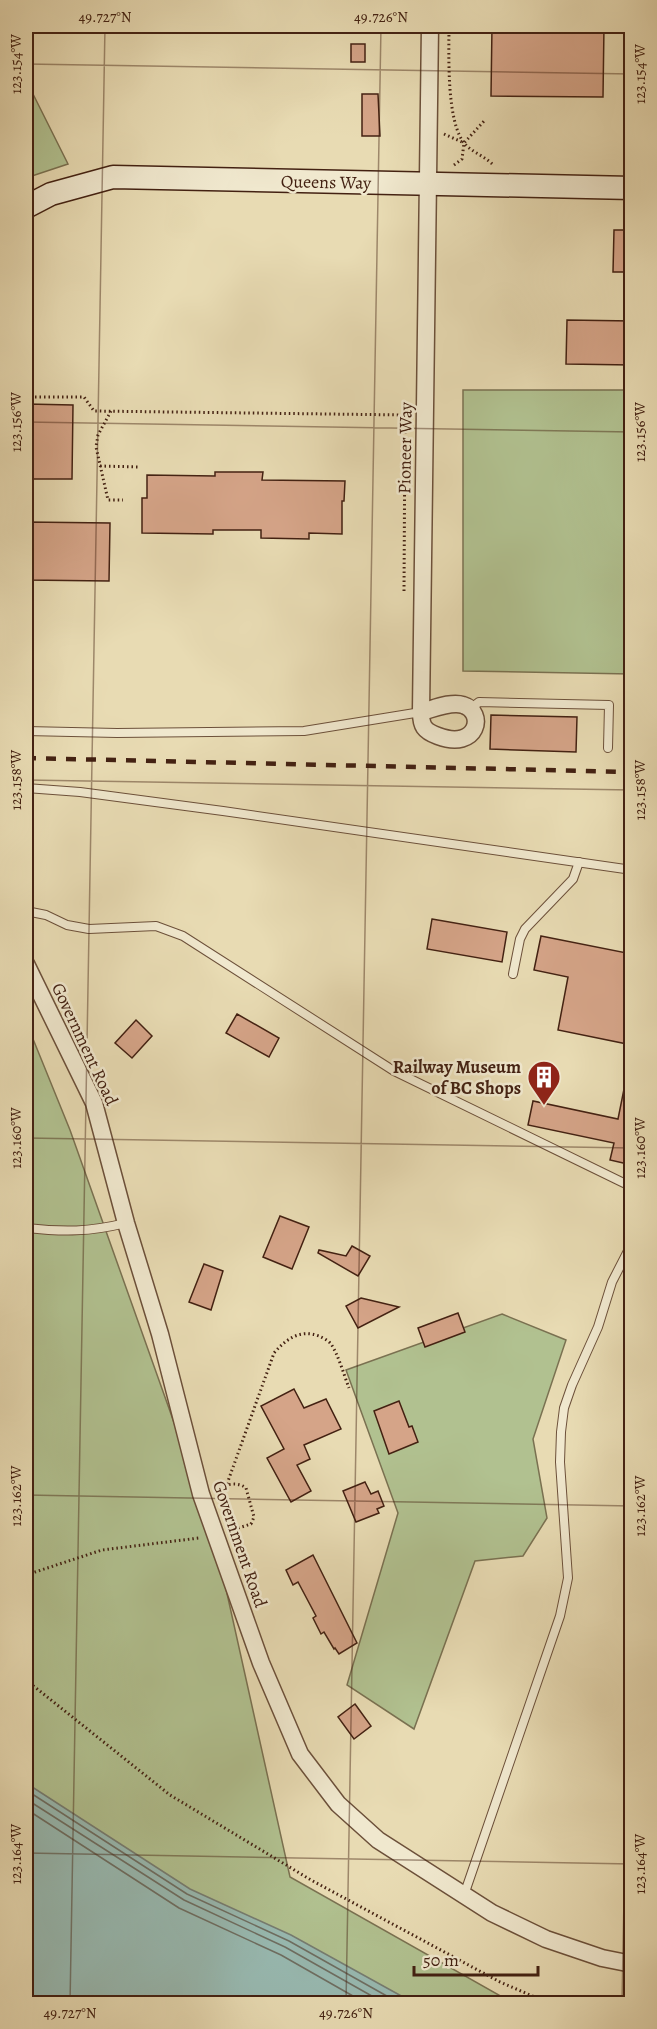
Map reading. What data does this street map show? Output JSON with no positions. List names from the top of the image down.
{
  "streets": {
    "street": ["Queens Way", "Pioneer Way", "Government Road"]
  },
  "crossings": [
    ["Queens Way", "Pioneer Way"]
  ],
  "places": {
    "building": ["Railway Museum of BC Shops"]
  },
  "scale_bar": "50 m",
  "coordinates": [
    "49.727°N",
    "49.726°N",
    "123.154°W",
    "123.156°W",
    "123.158°W",
    "123.160°W",
    "123.162°W",
    "123.164°W"
  ]
}
